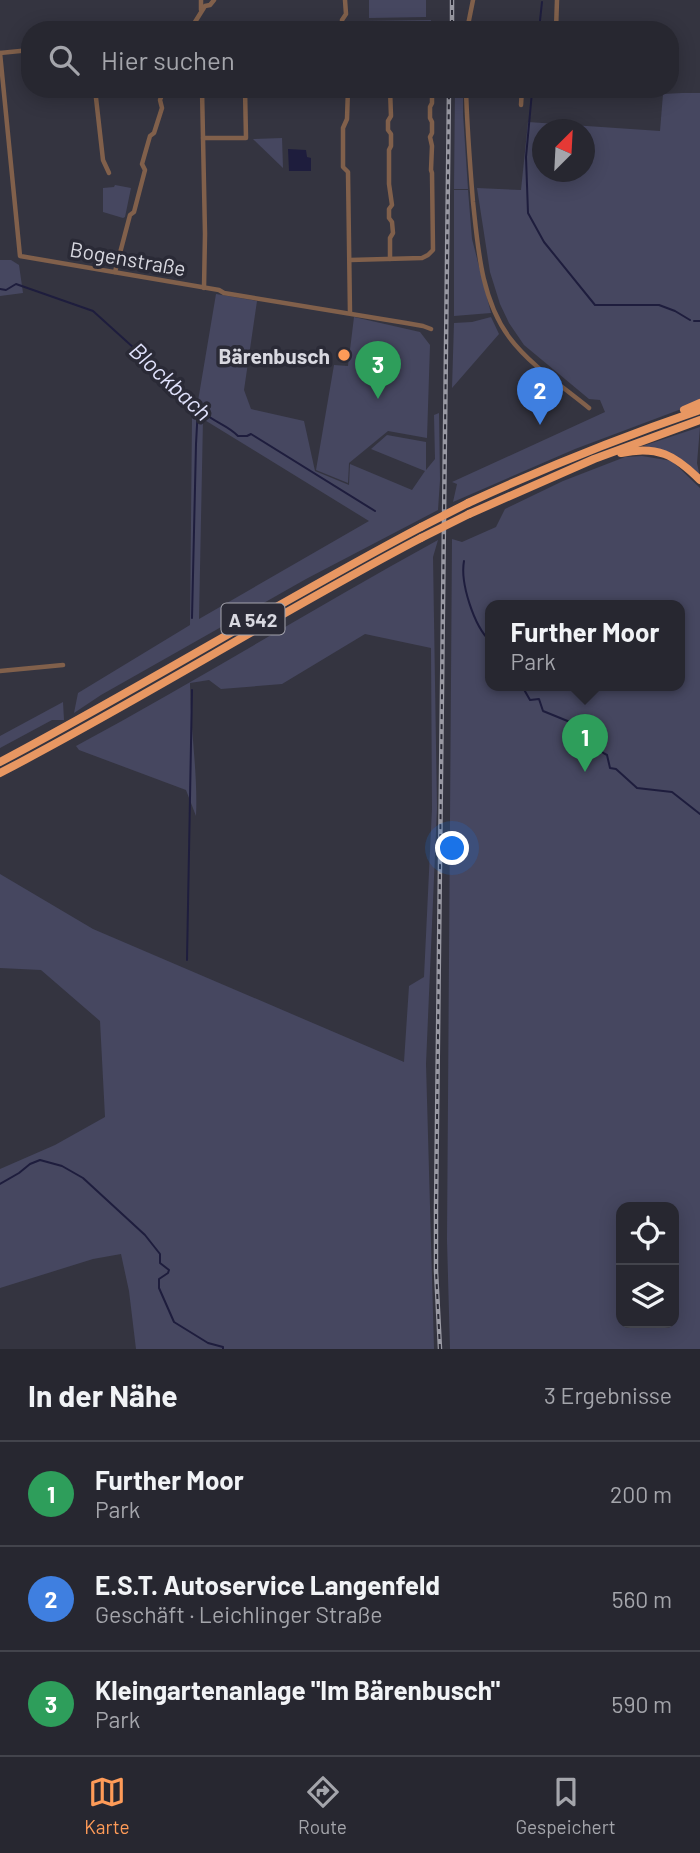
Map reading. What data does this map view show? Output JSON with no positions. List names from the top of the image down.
{
  "streets": {
    "highway": ["A 542"],
    "street": ["Bogenstraße"]
  },
  "water": ["Blockbach"],
  "places": ["Bärenbusch"],
  "north": "top right",
  "page": {
    "search": "Hier suchen",
    "pins": ["3", "2", "1"],
    "popup": ["Further Moor", "Park"],
    "heading": ["In der Nähe", "3 Ergebnisse"],
    "list": [
      {
        "mark": "1",
        "name": "Further Moor",
        "note": "Park",
        "value": "200 m"
      },
      {
        "mark": "2",
        "name": "E.S.T. Autoservice Langenfeld",
        "note": "Geschäft · Leichlinger Straße",
        "value": "560 m"
      },
      {
        "mark": "3",
        "name": "Kleingartenanlage \"Im Bärenbusch\"",
        "note": "Park",
        "value": "590 m"
      }
    ],
    "nav": ["Karte", "Route", "Gespeichert"]
  }
}
